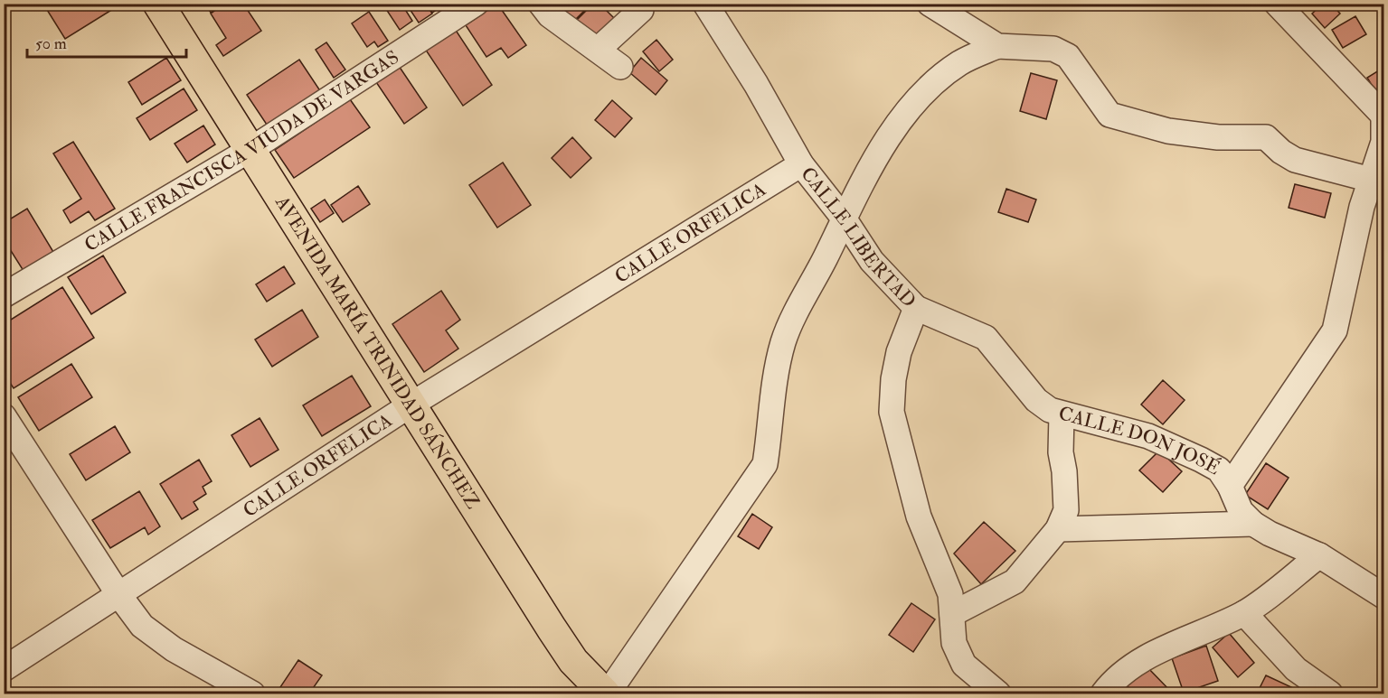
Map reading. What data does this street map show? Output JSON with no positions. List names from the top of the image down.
{
  "streets": {
    "main road": ["AVENIDA MARÍA TRINIDAD SÁNCHEZ"],
    "street": [
      "CALLE FRANCISCA VIUDA DE VARGAS",
      "CALLE ORFELICA",
      "CALLE LIBERTAD",
      "CALLE DON JOSÉ"
    ]
  },
  "crossings": [
    ["CALLE FRANCISCA VIUDA DE VARGAS", "AVENIDA MARÍA TRINIDAD SÁNCHEZ"],
    ["CALLE ORFELICA", "CALLE LIBERTAD"],
    ["CALLE ORFELICA", "AVENIDA MARÍA TRINIDAD SÁNCHEZ"],
    ["CALLE LIBERTAD", "CALLE DON JOSÉ"]
  ],
  "scale_bar": "50 m"
}
